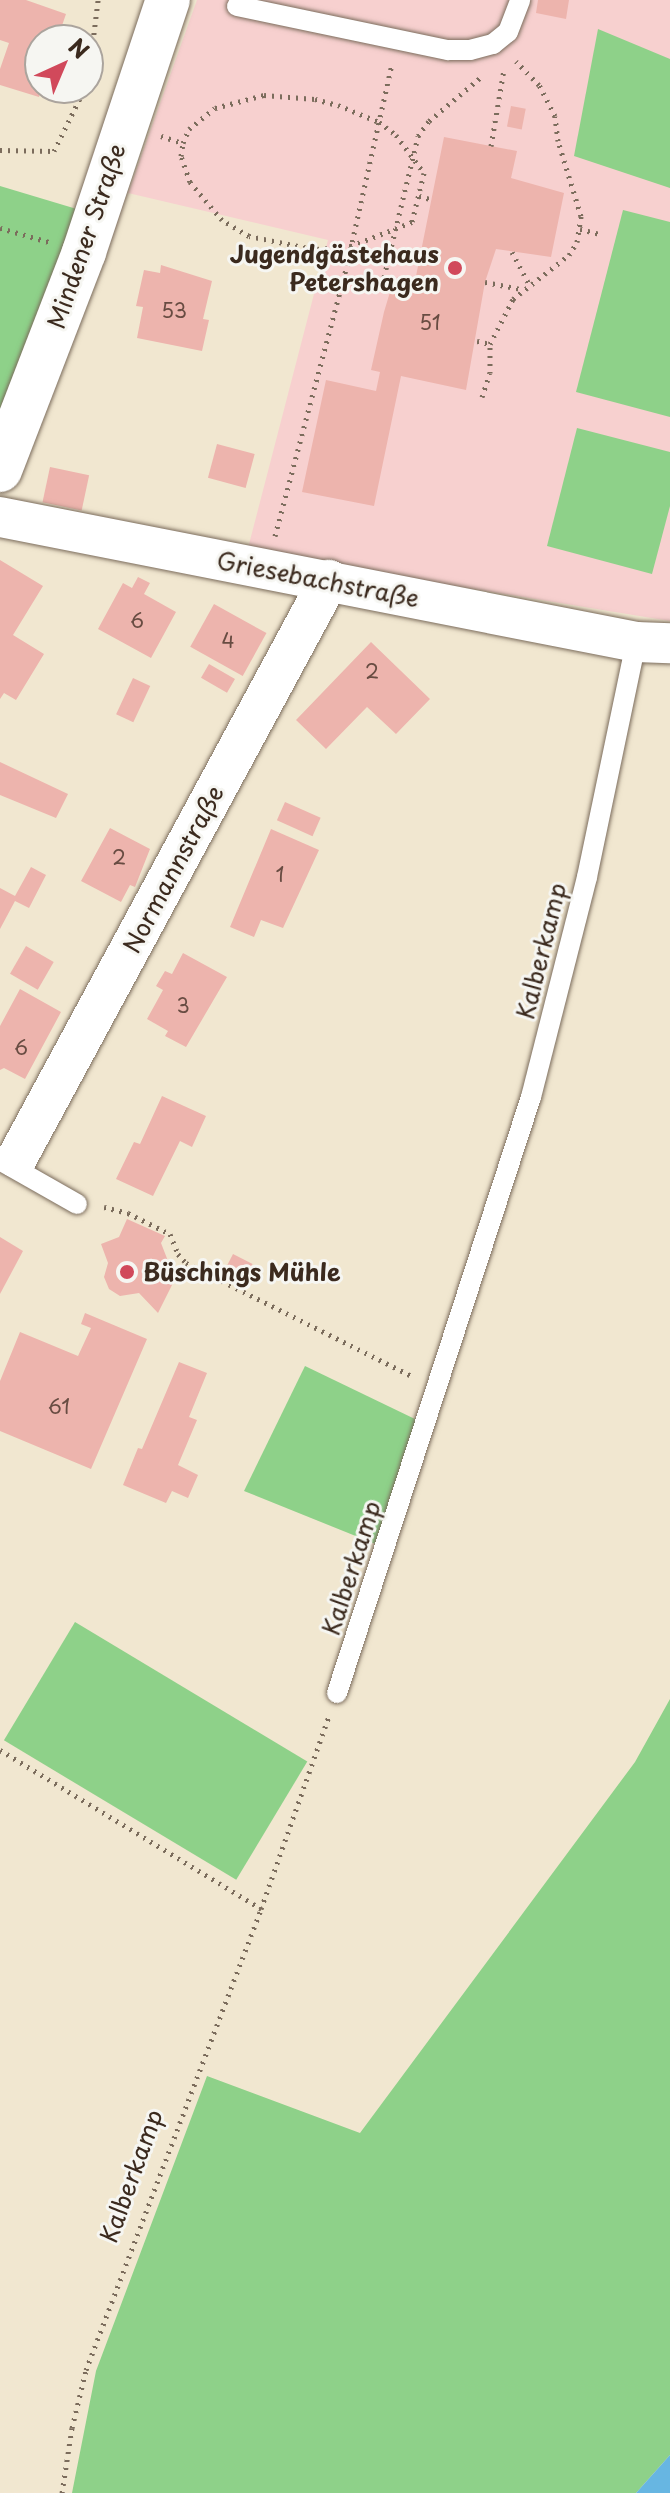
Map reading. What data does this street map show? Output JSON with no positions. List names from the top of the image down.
{
  "streets": {
    "street": ["Mindener Straße", "Griesebachstraße", "Normannstraße"],
    "lane": ["Kalberkamp"]
  },
  "crossings": [
    ["Griesebachstraße", "Normannstraße"],
    ["Griesebachstraße", "Kalberkamp"]
  ],
  "places": ["Jugendgästehaus Petershagen", "Büschings Mühle"],
  "house_numbers": [
    "53",
    "51",
    "6",
    "4",
    "2",
    "2",
    "1",
    "3",
    "6",
    "61"
  ],
  "north": "top right"
}
